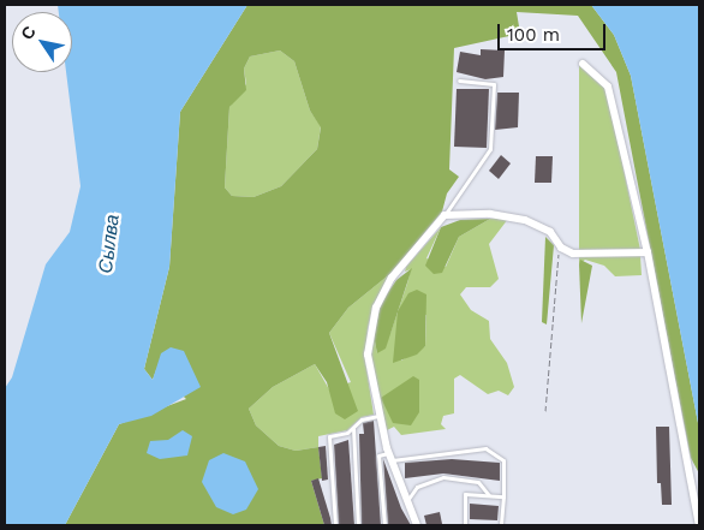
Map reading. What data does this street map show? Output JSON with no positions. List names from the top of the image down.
{
  "water": ["Сылва"],
  "scale_bar": "100 m",
  "north": "top left"
}
